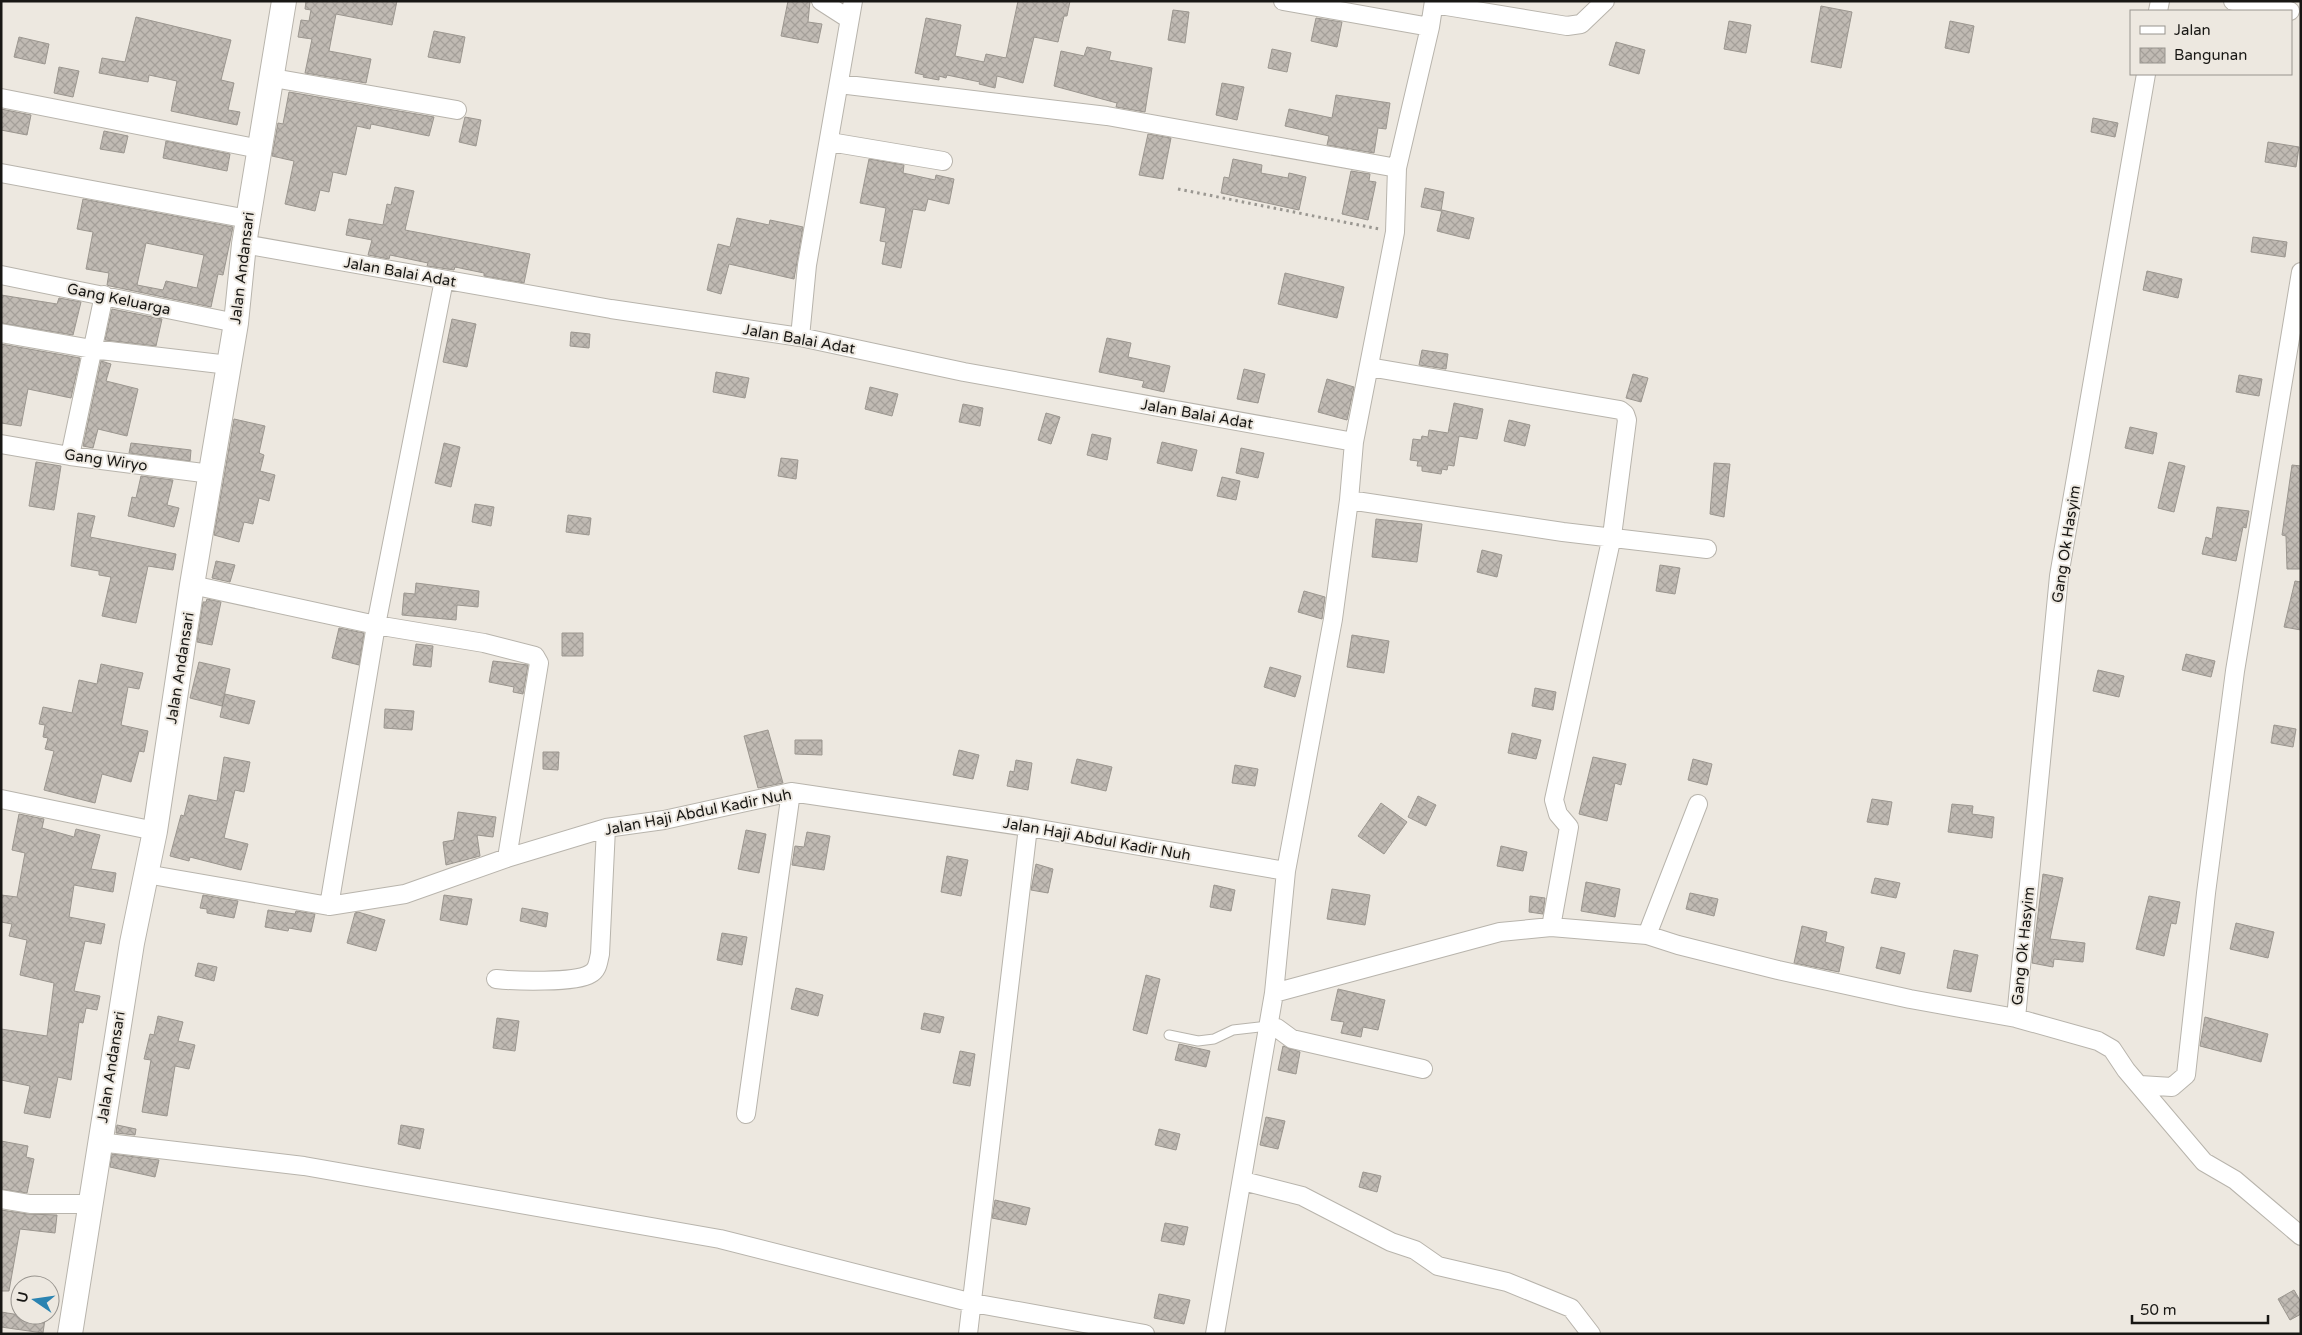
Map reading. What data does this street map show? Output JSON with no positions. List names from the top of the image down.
{
  "streets": {
    "street": [
      "Jalan Andansari",
      "Jalan Balai Adat",
      "Gang Keluarga",
      "Gang Wiryo",
      "Gang Ok Hasyim",
      "Jalan Haji Abdul Kadir Nuh"
    ]
  },
  "crossings": [
    ["Jalan Andansari", "Jalan Balai Adat"],
    ["Jalan Andansari", "Gang Keluarga"],
    ["Jalan Andansari", "Gang Wiryo"],
    ["Jalan Andansari", "Jalan Haji Abdul Kadir Nuh"]
  ],
  "legend": ["Jalan", "Bangunan"],
  "scale_bar": "50 m",
  "north": "left"
}
